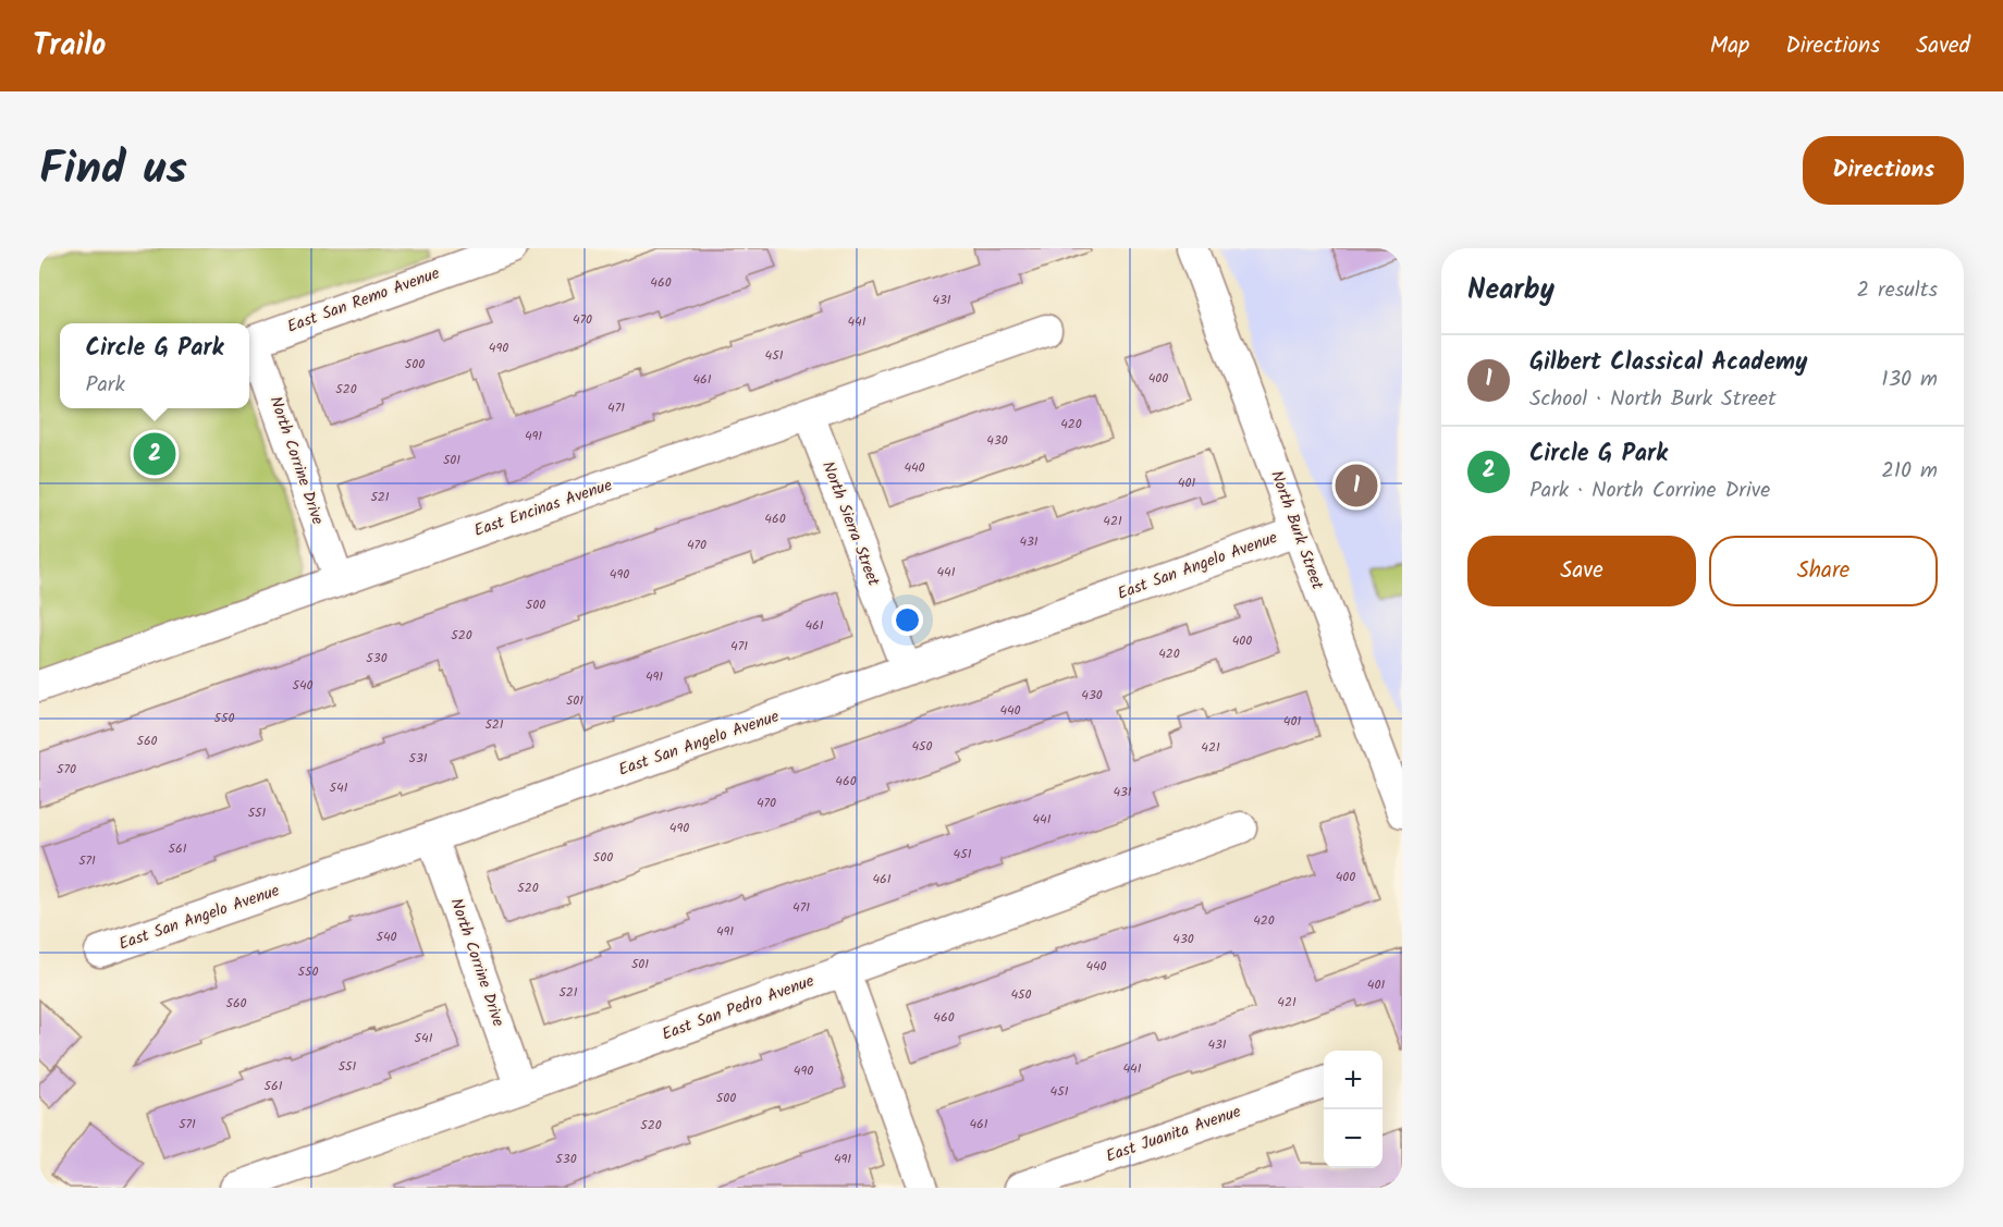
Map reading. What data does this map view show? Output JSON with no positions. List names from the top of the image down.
{
  "streets": {
    "street": [
      "East San Remo Avenue",
      "North Corrine Drive",
      "East Encinas Avenue",
      "North Sierra Street",
      "North Burk Street",
      "East San Angelo Avenue",
      "East San Pedro Avenue",
      "East Juanita Avenue"
    ]
  },
  "crossings": [
    ["East San Remo Avenue", "North Corrine Drive"],
    ["North Corrine Drive", "East Encinas Avenue"],
    ["North Corrine Drive", "East San Angelo Avenue"],
    ["North Corrine Drive", "East San Pedro Avenue"],
    ["East Encinas Avenue", "North Sierra Street"],
    ["North Sierra Street", "East San Angelo Avenue"],
    ["North Burk Street", "East San Angelo Avenue"]
  ],
  "house_numbers": [
    "460",
    "431",
    "470",
    "441",
    "490",
    "451",
    "500",
    "400",
    "461",
    "520",
    "471",
    "420",
    "491",
    "430",
    "501",
    "440",
    "401",
    "521",
    "460",
    "421",
    "431",
    "470",
    "441",
    "490",
    "500",
    "461",
    "520",
    "400",
    "471",
    "420",
    "530",
    "491",
    "540",
    "430",
    "501",
    "440",
    "550",
    "401",
    "521",
    "560",
    "450",
    "421",
    "531",
    "570",
    "460",
    "541",
    "431",
    "470",
    "551",
    "441",
    "490",
    "561",
    "451",
    "500",
    "571",
    "400",
    "461",
    "520",
    "471",
    "420",
    "491",
    "540",
    "430",
    "501",
    "440",
    "550",
    "401",
    "521",
    "450",
    "421",
    "560",
    "460",
    "541",
    "431",
    "551",
    "441",
    "490",
    "561",
    "451",
    "500",
    "571",
    "461",
    "520",
    "530",
    "491"
  ],
  "page": {
    "header": "Trailo",
    "nav": ["Map", "Directions", "Saved"],
    "title": "Find us",
    "buttons": [
      "Directions",
      ["Save", "Share"]
    ],
    "heading": ["Nearby", "2 results"],
    "popup": ["Circle G Park", "Park"],
    "list": [
      {
        "mark": "1",
        "name": "Gilbert Classical Academy",
        "note": "School · North Burk Street",
        "value": "130 m"
      },
      {
        "mark": "2",
        "name": "Circle G Park",
        "note": "Park · North Corrine Drive",
        "value": "210 m"
      }
    ],
    "pins": ["2", "1"],
    "map_buttons": ["+", "−"]
  }
}
